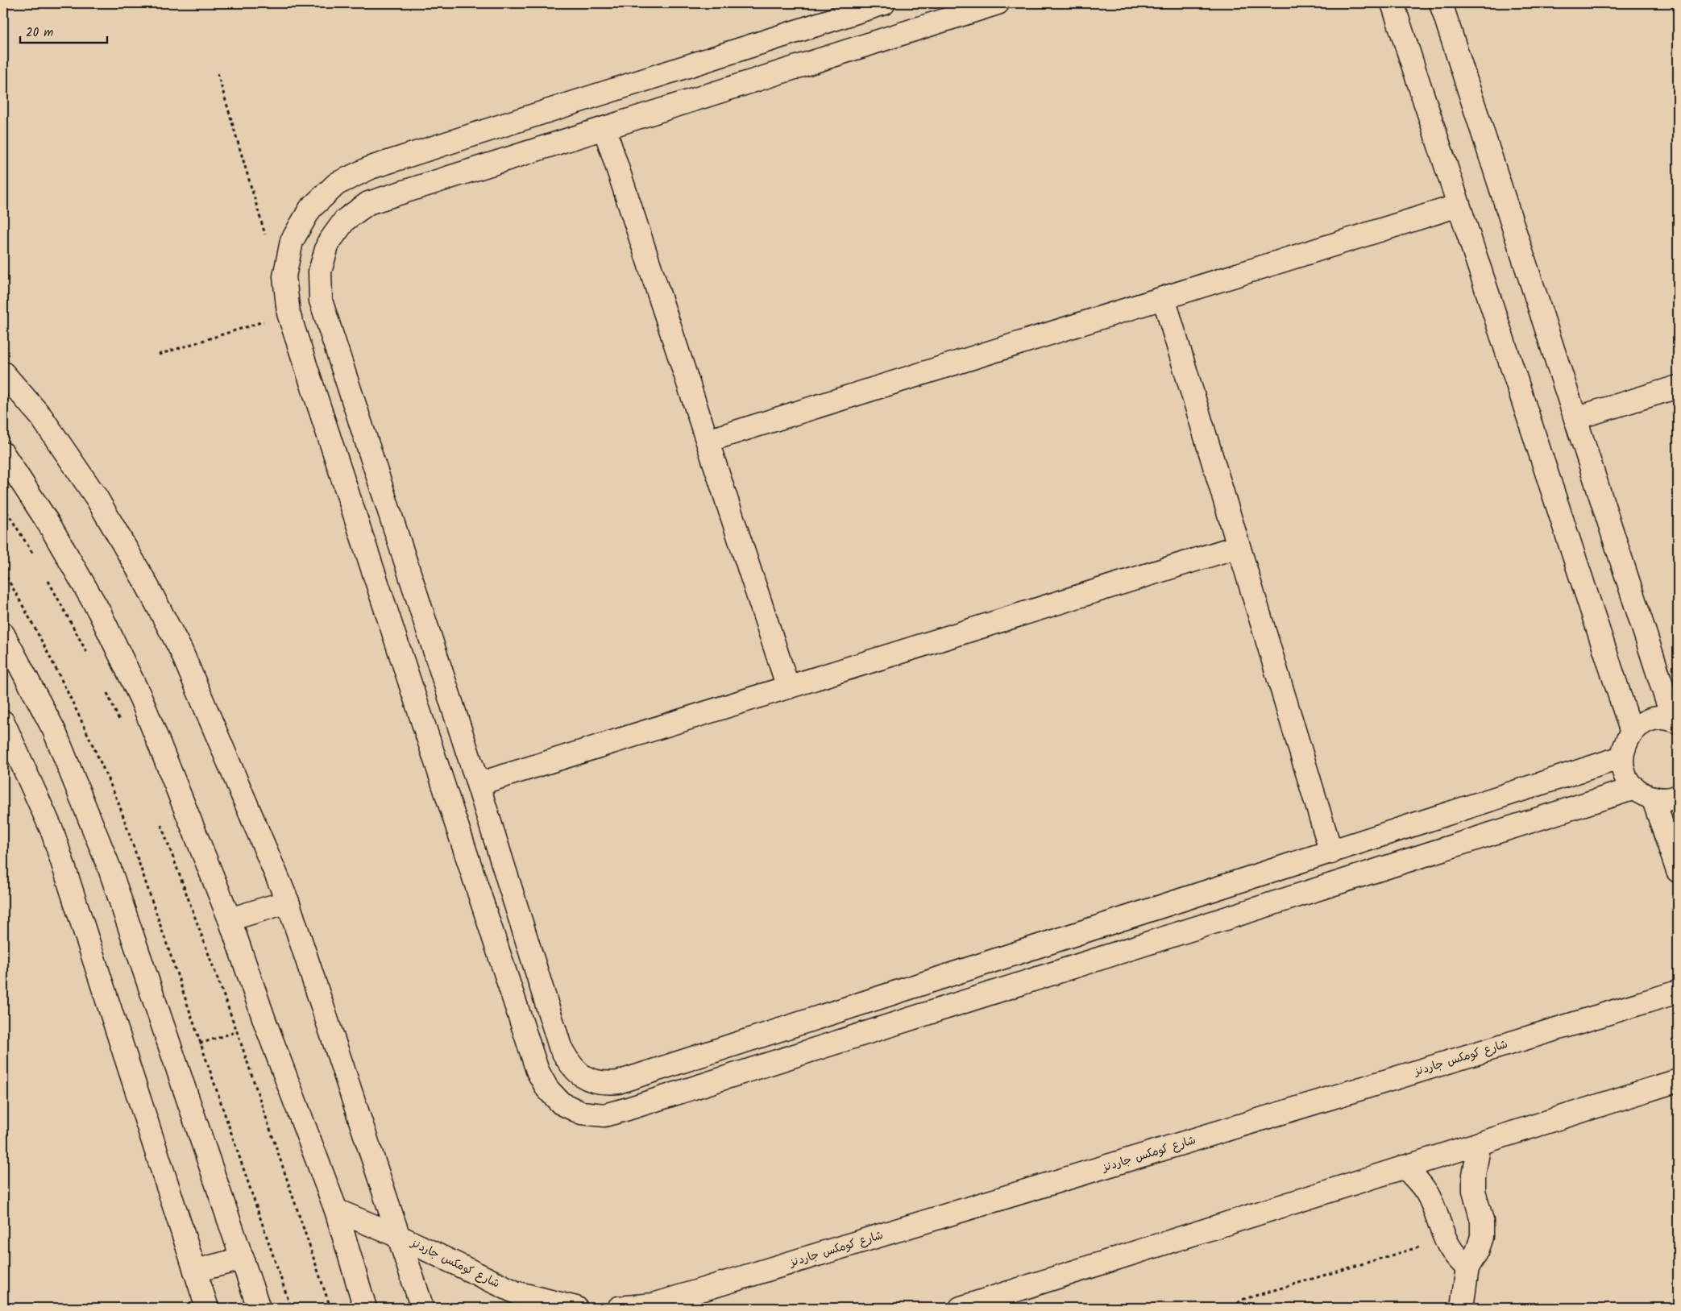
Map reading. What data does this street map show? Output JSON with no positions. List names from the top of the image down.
{
  "streets": {
    "street": ["شارع كومكس جاردنز"]
  },
  "scale_bar": "20 m"
}
